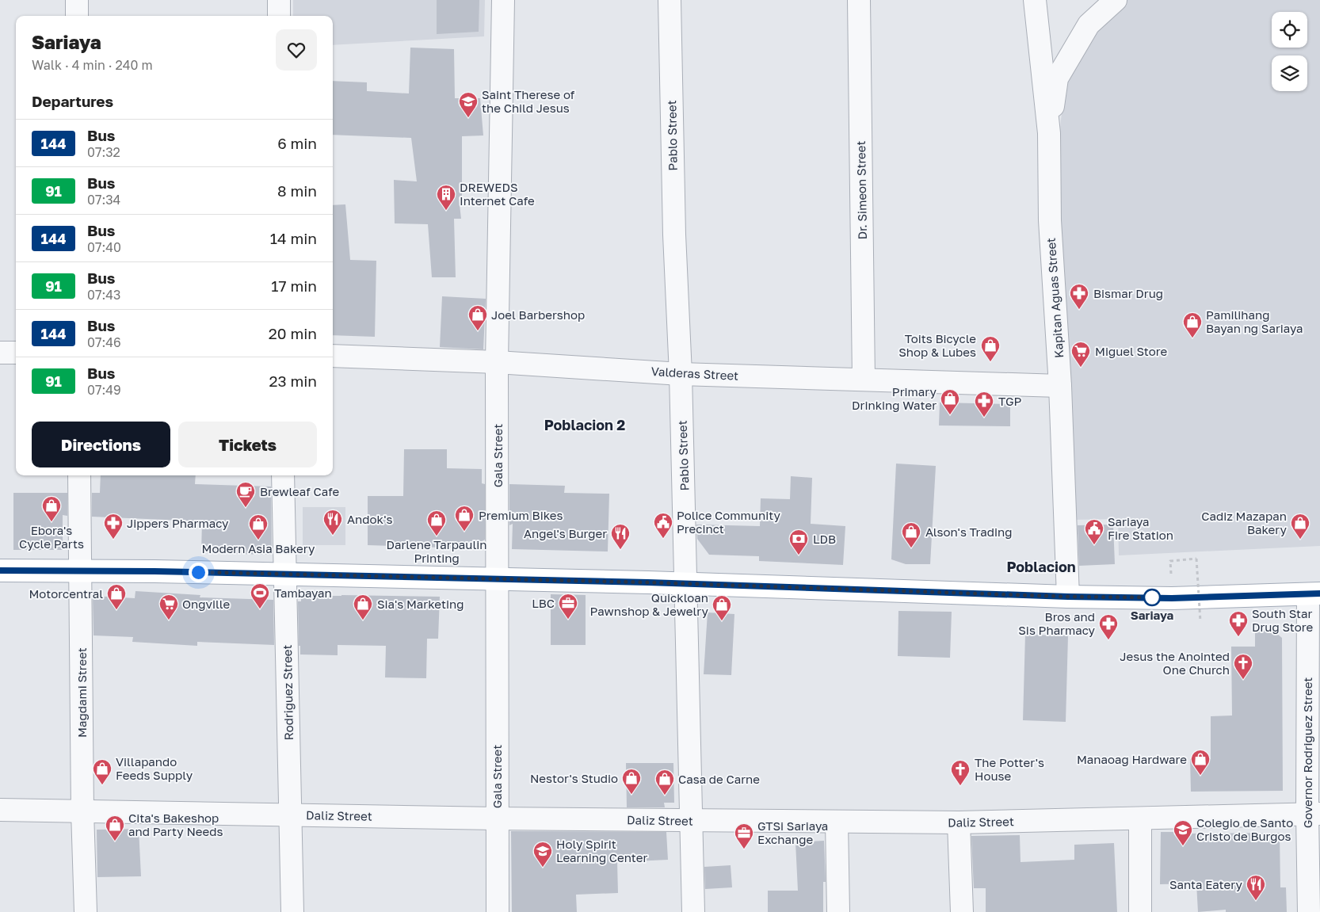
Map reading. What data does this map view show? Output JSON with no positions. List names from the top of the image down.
{
  "streets": {
    "street": [
      "Pablo Street",
      "Dr. Simeon Street",
      "Kapitan Aguas Street",
      "Valderas Street",
      "Gala Street",
      "Magdami Street",
      "Rodriguez Street",
      "Governor Rodriguez Street",
      "Daliz Street"
    ]
  },
  "crossings": [
    ["Pablo Street", "Valderas Street"],
    ["Pablo Street", "Daliz Street"],
    ["Dr. Simeon Street", "Valderas Street"],
    ["Kapitan Aguas Street", "Valderas Street"],
    ["Valderas Street", "Gala Street"],
    ["Gala Street", "Daliz Street"],
    ["Magdami Street", "Daliz Street"],
    ["Rodriguez Street", "Daliz Street"],
    ["Governor Rodriguez Street", "Daliz Street"]
  ],
  "districts": ["Poblacion 2", "Poblacion"],
  "places": {
    "school or university": ["Saint Therese of the Child Jesus", "Colegio de Santo Cristo de Burgos", "Holy Spirit Learning Center"],
    "building": ["DREWEDS Internet Cafe"],
    "pharmacy": [
      "Bismar Drug",
      "TGP",
      "Jippers Pharmacy",
      "South Star Drug Store",
      "Bros and Sis Pharmacy"
    ],
    "shop": [
      "Joel Barbershop",
      "Pamilihang Bayan ng Sariaya",
      "Toits Bicycle Shop & Lubes",
      "Primary Drinking Water",
      "Ebora's Cycle Parts",
      "Premium Bikes",
      "Darlene Tarpaulin Printing",
      "Cadiz Mazapan Bakery",
      "Modern Asia Bakery",
      "Alson's Trading",
      "Motorcentral",
      "Sia's Marketing",
      "Quickloan Pawnshop & Jewelry",
      "Manaoag Hardware",
      "Villapando Feeds Supply",
      "Nestor's Studio",
      "Casa de Carne",
      "Cita's Bakeshop and Party Needs"
    ],
    "supermarket": ["Miguel Store", "Ongville"],
    "cafe": ["Brewleaf Cafe"],
    "restaurant": ["Andok's", "Angel's Burger", "Santa Eatery"],
    "public building": ["Police Community Precinct", "Sariaya Fire Station"],
    "bank": ["LDB"],
    "other": ["Sariaya"],
    "sports": ["Tambayan"],
    "office": ["LBC", "GTSi Sariaya Exchange"],
    "church": ["Jesus the Anointed One Church", "The Potter's House"]
  },
  "lines": ["bus line 144"],
  "page": {
    "heading": [
      ["Sariaya", "Walk · 4 min · 240 m"],
      "Departures"
    ],
    "list": [
      {
        "mark": "144",
        "name": "Bus",
        "note": "07:32",
        "value": "6 min"
      },
      {
        "mark": "91",
        "name": "Bus",
        "note": "07:34",
        "value": "8 min"
      },
      {
        "mark": "144",
        "name": "Bus",
        "note": "07:40",
        "value": "14 min"
      },
      {
        "mark": "91",
        "name": "Bus",
        "note": "07:43",
        "value": "17 min"
      },
      {
        "mark": "144",
        "name": "Bus",
        "note": "07:46",
        "value": "20 min"
      },
      {
        "mark": "91",
        "name": "Bus",
        "note": "07:49",
        "value": "23 min"
      }
    ],
    "buttons": ["Directions", "Tickets"]
  }
}
